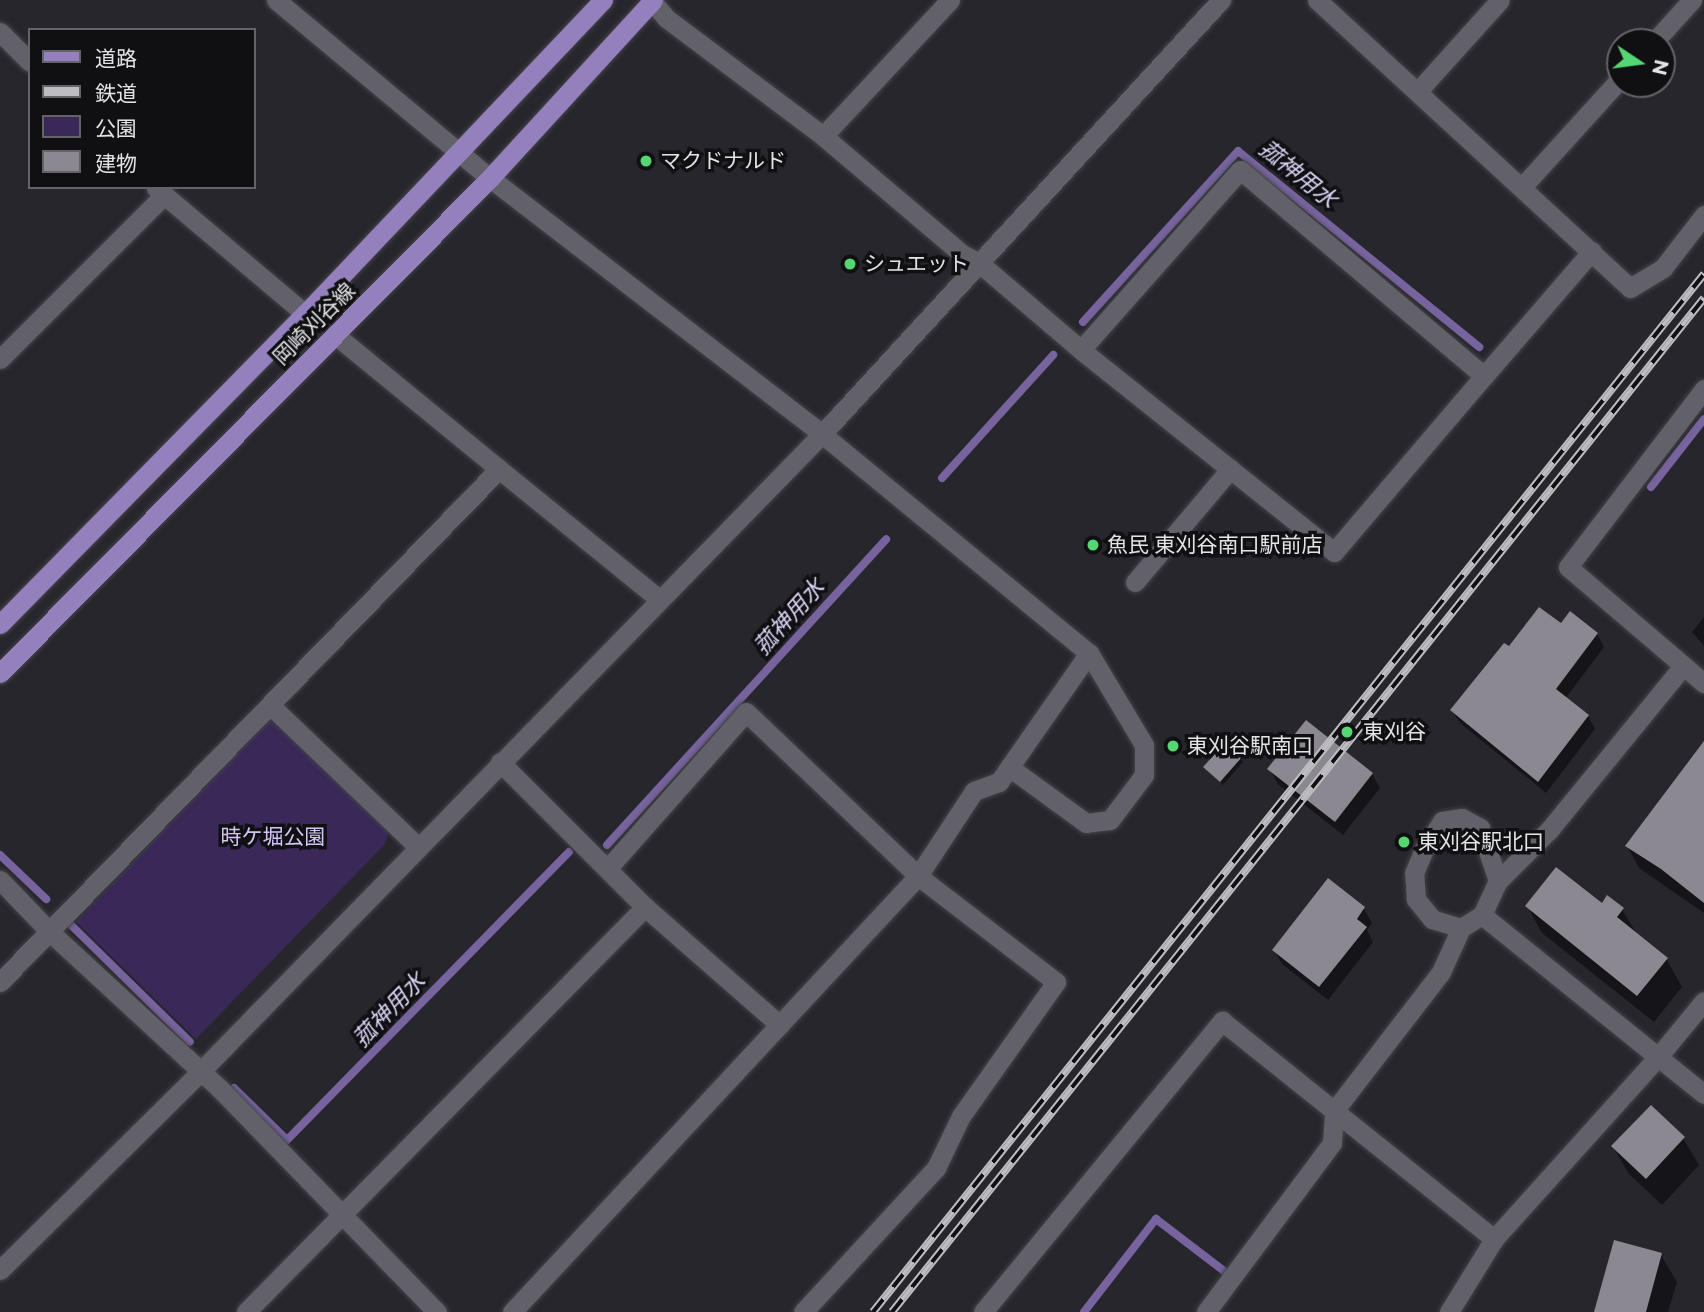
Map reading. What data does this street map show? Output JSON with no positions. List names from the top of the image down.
{
  "streets": {
    "main road": ["岡崎刈谷線"]
  },
  "water": ["菰神用水"],
  "parks": ["時ケ堀公園"],
  "places": [
    "マクドナルド",
    "シュエット",
    "魚民 東刈谷南口駅前店",
    "東刈谷",
    "東刈谷駅南口",
    "東刈谷駅北口"
  ],
  "legend": [
    "道路",
    "鉄道",
    "公園",
    "建物"
  ],
  "north": "right"
}
